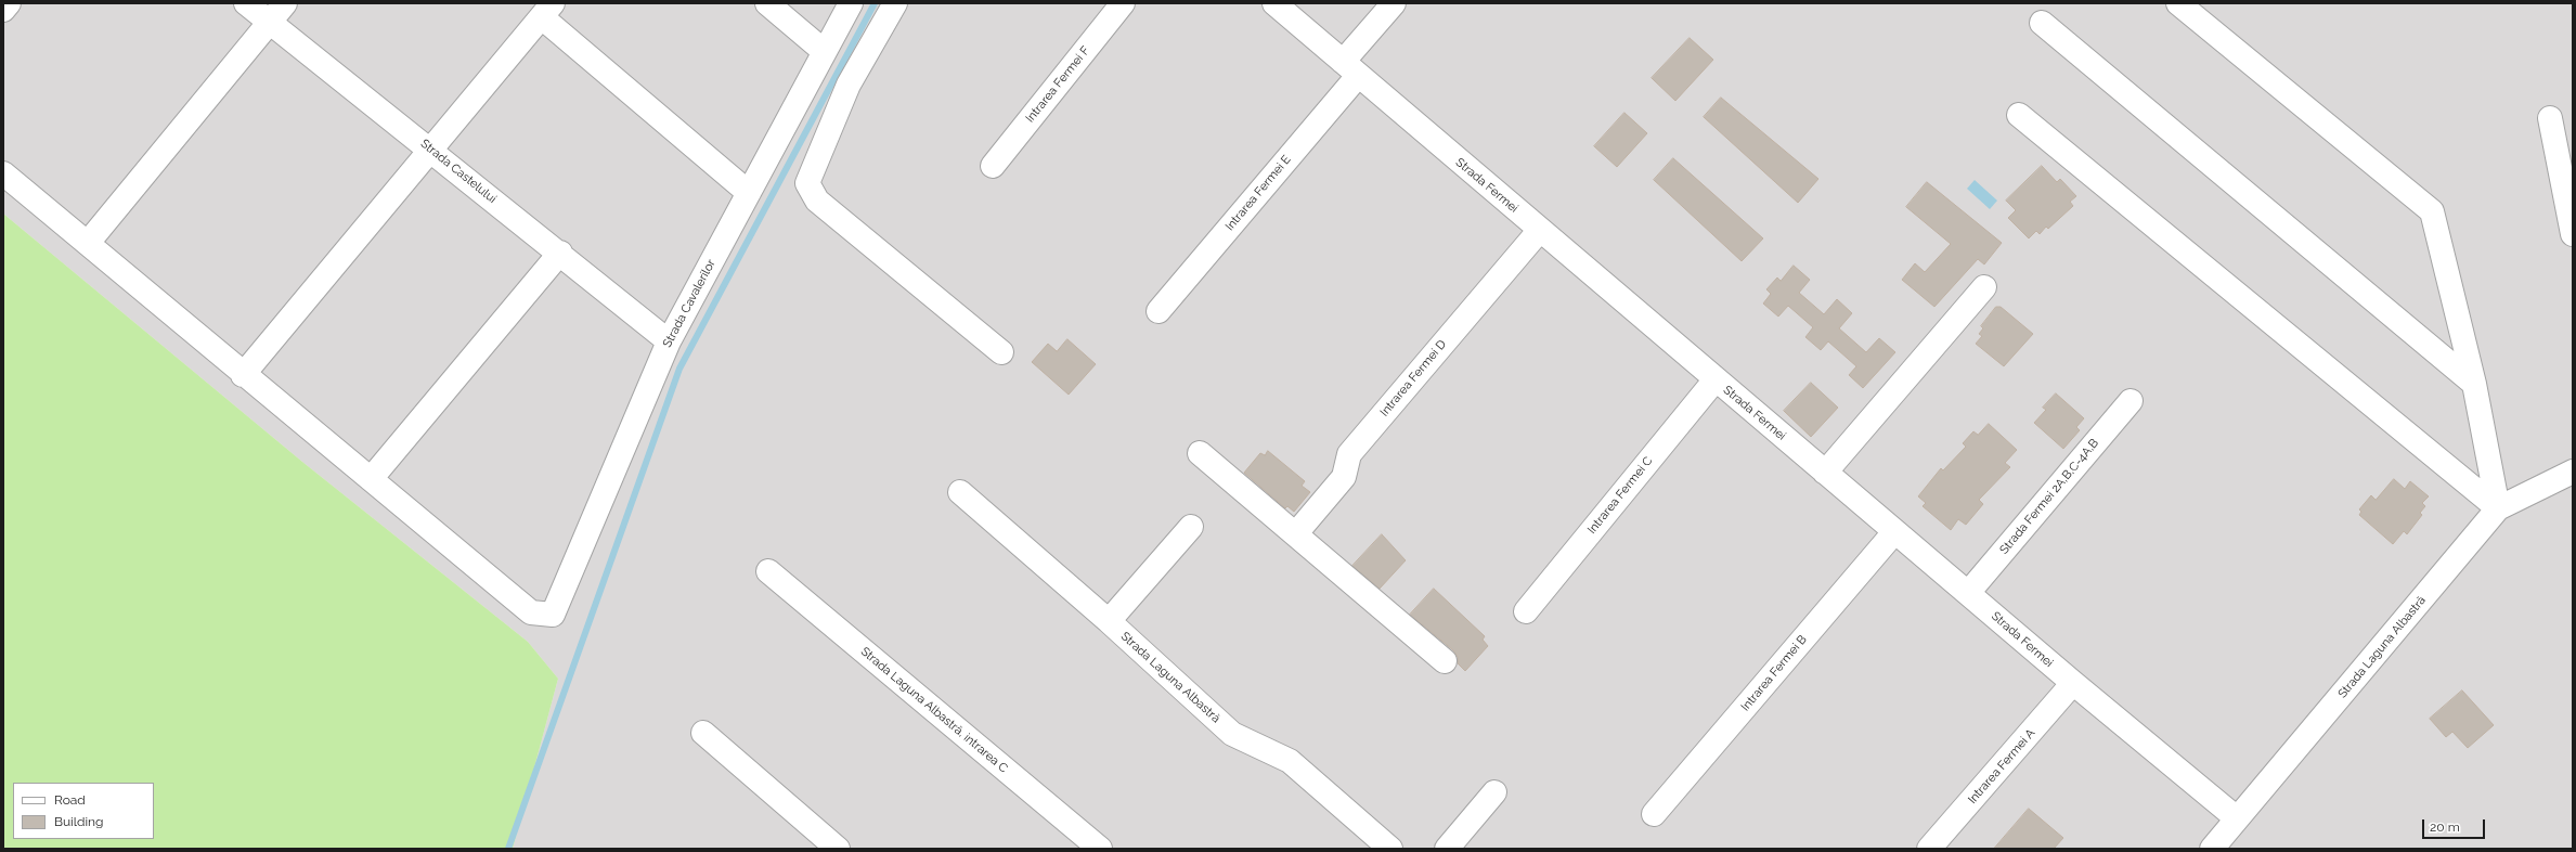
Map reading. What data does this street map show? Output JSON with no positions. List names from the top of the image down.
{
  "streets": {
    "street": [
      "Intrarea Fermei F",
      "Strada Castelului",
      "Strada Fermei",
      "Intrarea Fermei E",
      "Strada Cavalerilor",
      "Intrarea Fermei D",
      "Intrarea Fermei C",
      "Strada Fermei 2A,B,C-4A,B",
      "Strada Laguna Albastră",
      "Intrarea Fermei B",
      "Strada Laguna Albastră, intrarea C",
      "Intrarea Fermei A"
    ]
  },
  "crossings": [
    ["Strada Castelului", "Strada Cavalerilor"],
    ["Strada Fermei", "Intrarea Fermei E"],
    ["Strada Fermei", "Intrarea Fermei D"],
    ["Strada Fermei", "Intrarea Fermei C"],
    ["Strada Fermei", "Strada Fermei 2A,B,C-4A,B"],
    ["Strada Fermei", "Strada Laguna Albastră"],
    ["Strada Fermei", "Intrarea Fermei B"],
    ["Strada Fermei", "Intrarea Fermei A"]
  ],
  "legend": ["Road", "Building"],
  "scale_bar": "20 m"
}
